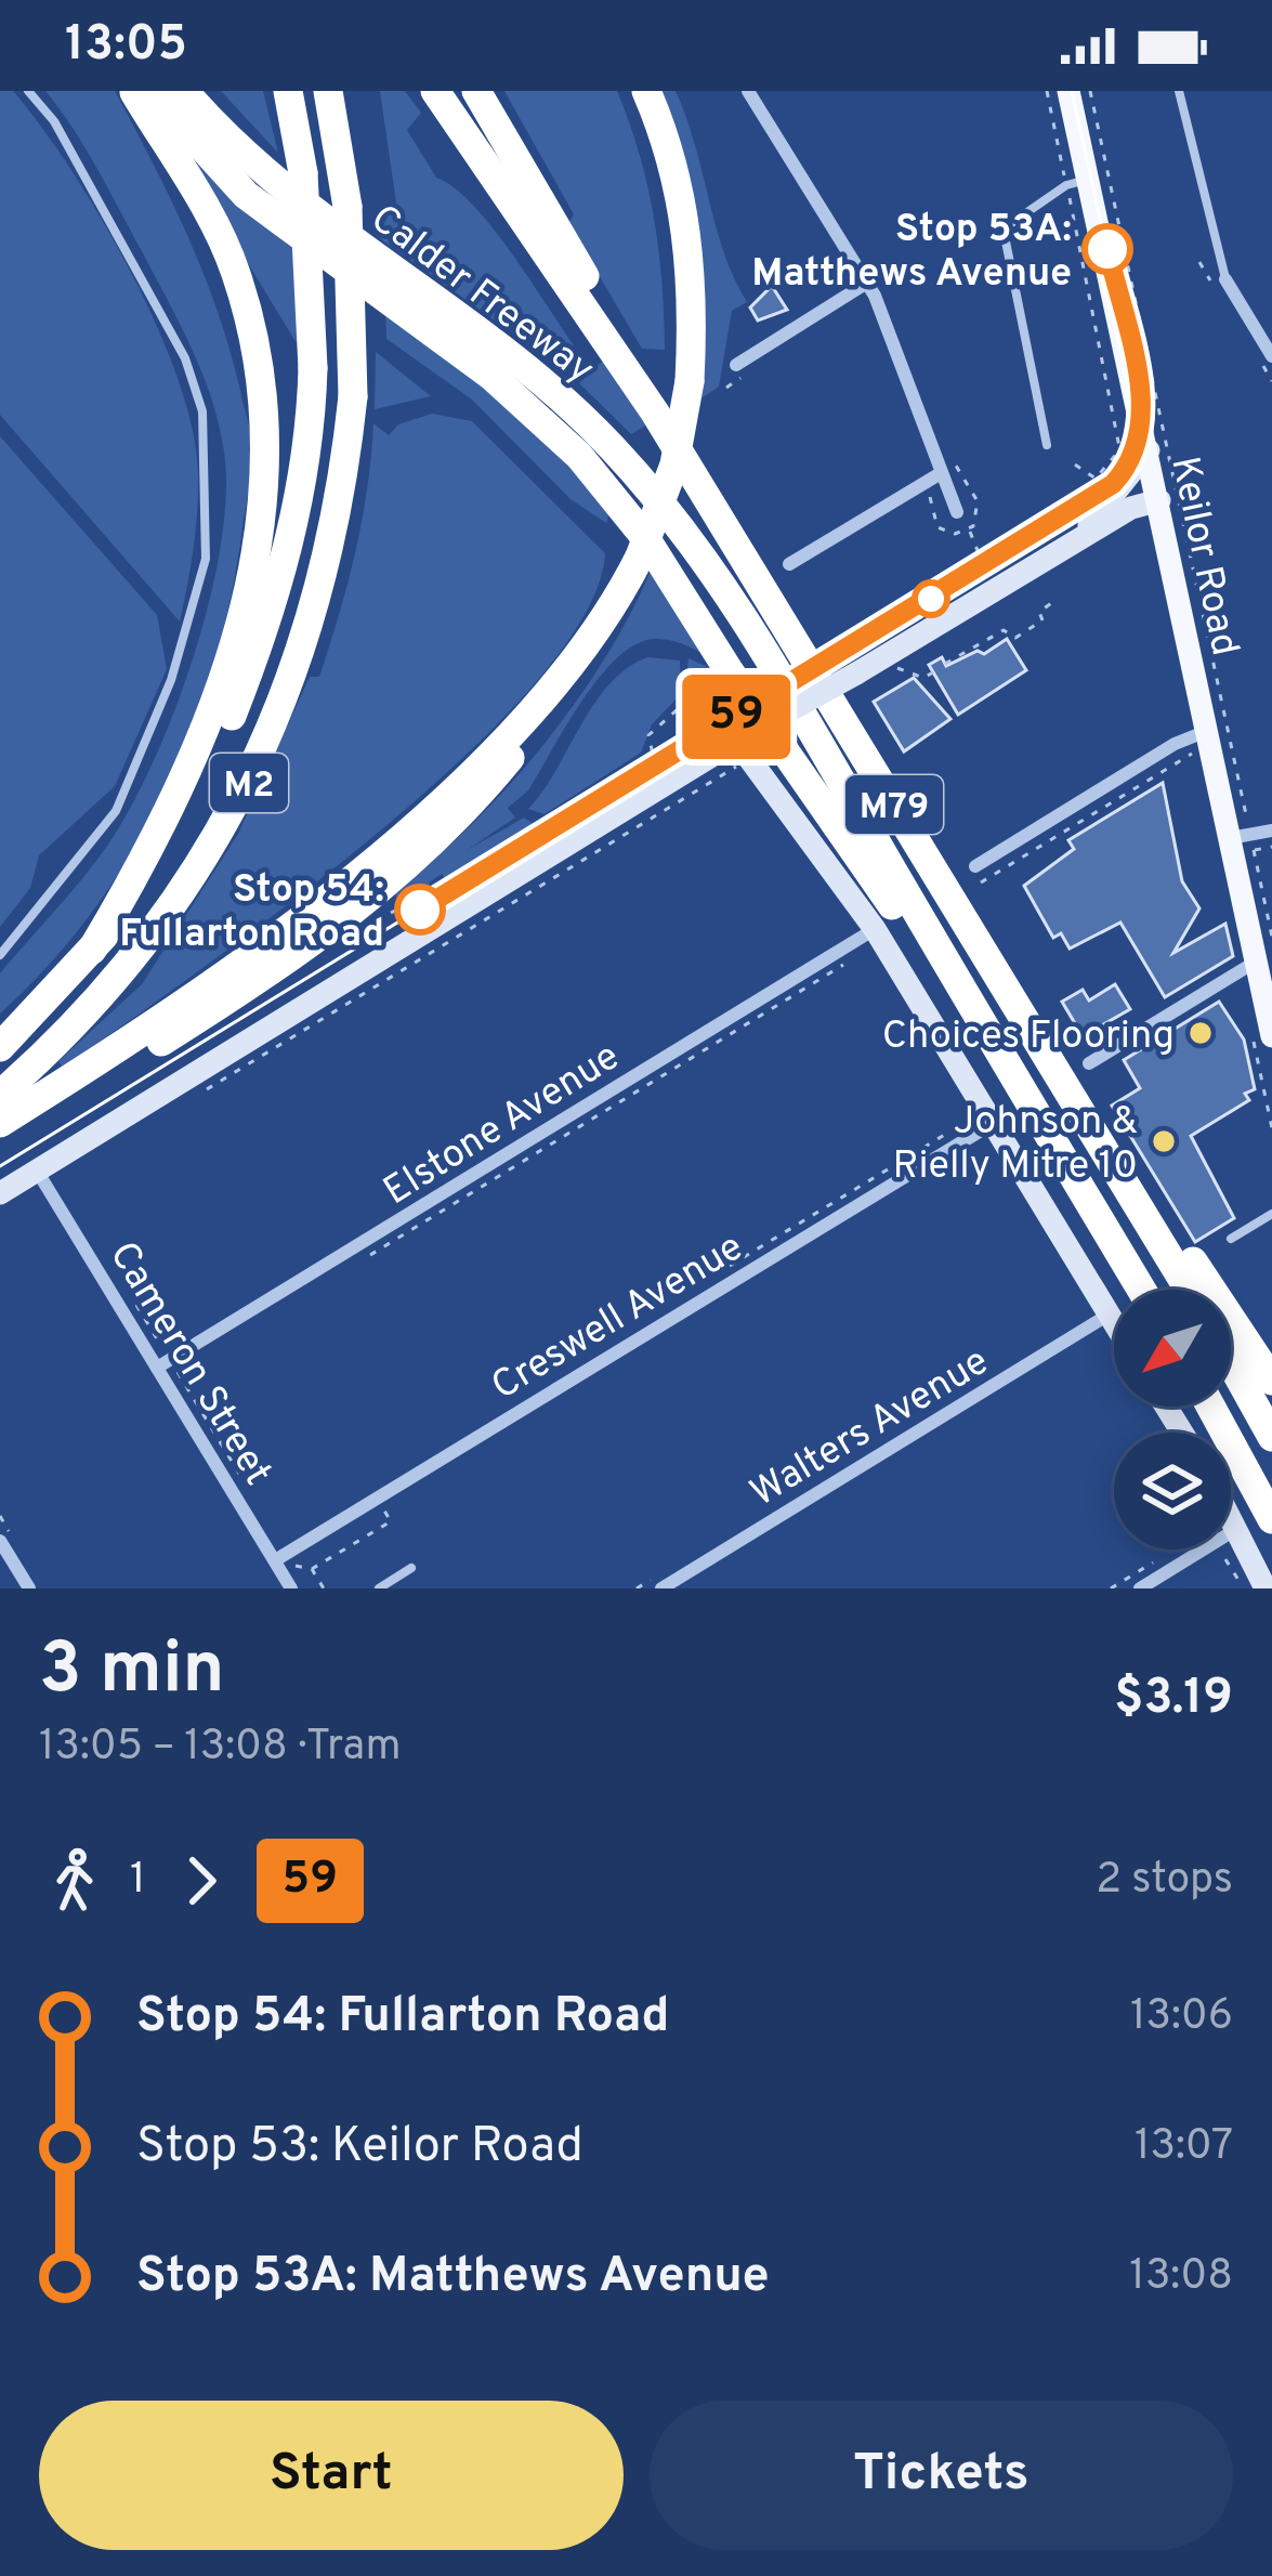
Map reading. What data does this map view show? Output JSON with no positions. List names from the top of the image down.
{
  "streets": {
    "highway": ["Calder Freeway", "M2", "M79"],
    "main road": ["Keilor Road"],
    "street": [
      "Elstone Avenue",
      "Creswell Avenue",
      "Cameron Street",
      "Walters Avenue"
    ]
  },
  "crossings": [
    ["Elstone Avenue", "Cameron Street"],
    ["Creswell Avenue", "Cameron Street"]
  ],
  "places": [
    "Stop 53A: Matthews Avenue",
    "Stop 54: Fullarton Road",
    "Choices Flooring",
    "Johnson & Rielly Mitre 10"
  ],
  "lines": ["tram line 59"],
  "north": "bottom left",
  "page": {
    "status": "13:05",
    "on_map": "59",
    "heading": ["3 min", "13:05 – 13:08 · Tram", "$3.19"],
    "legs": ["1", "59", "2 stops"],
    "list": [
      {
        "name": "Stop 54: Fullarton Road",
        "value": "13:06"
      },
      {
        "name": "Stop 53: Keilor Road",
        "value": "13:07"
      },
      {
        "name": "Stop 53A: Matthews Avenue",
        "value": "13:08"
      }
    ],
    "buttons": ["Start", "Tickets"]
  }
}
